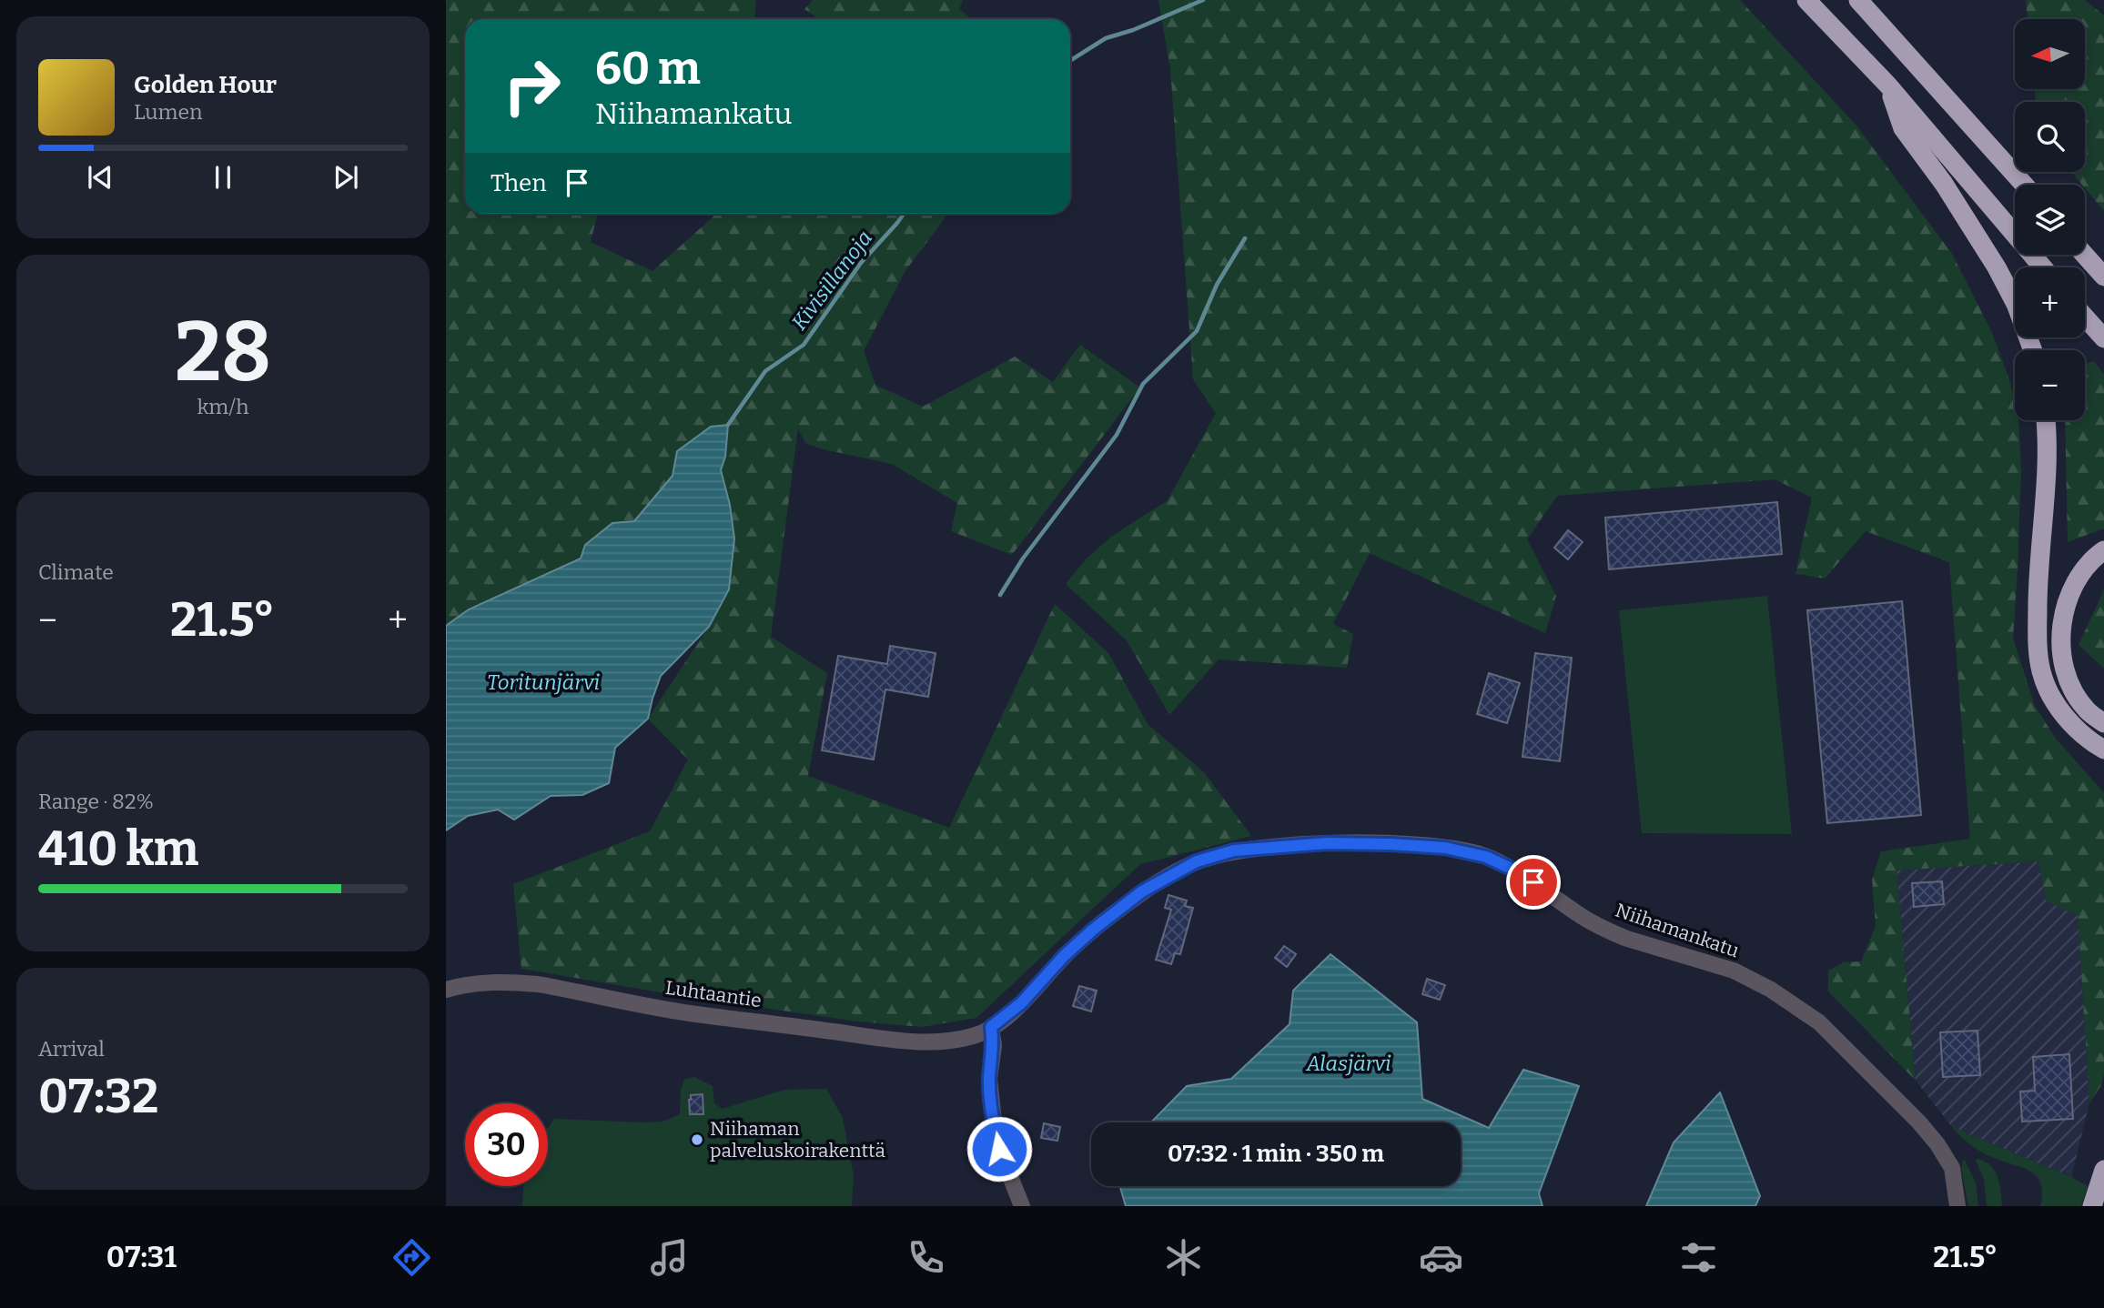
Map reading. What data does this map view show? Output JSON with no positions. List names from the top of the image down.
{
  "streets": {
    "street": ["Niihamankatu", "Luhtaantie"]
  },
  "crossings": [
    ["Niihamankatu", "Luhtaantie"]
  ],
  "water": ["Kivisillanoja", "Toritunjärvi", "Alasjärvi"],
  "places": ["Niihaman palveluskoirakenttä"],
  "north": "left",
  "page": {
    "map_buttons": ["+", "−"],
    "turn": ["60 m", "Niihamankatu"],
    "song": ["Golden Hour", "Lumen"],
    "then": "Then",
    "tile": [
      ["28", "km/h"],
      "Climate",
      ["Range · 82%", "410 km"],
      ["Arrival", "07:32"]
    ],
    "heat": ["−", "21.5°", "+"],
    "limit": "30",
    "trip": "07:32 · 1 min · 350 m",
    "tabs": ["07:31", "21.5°"]
  }
}
